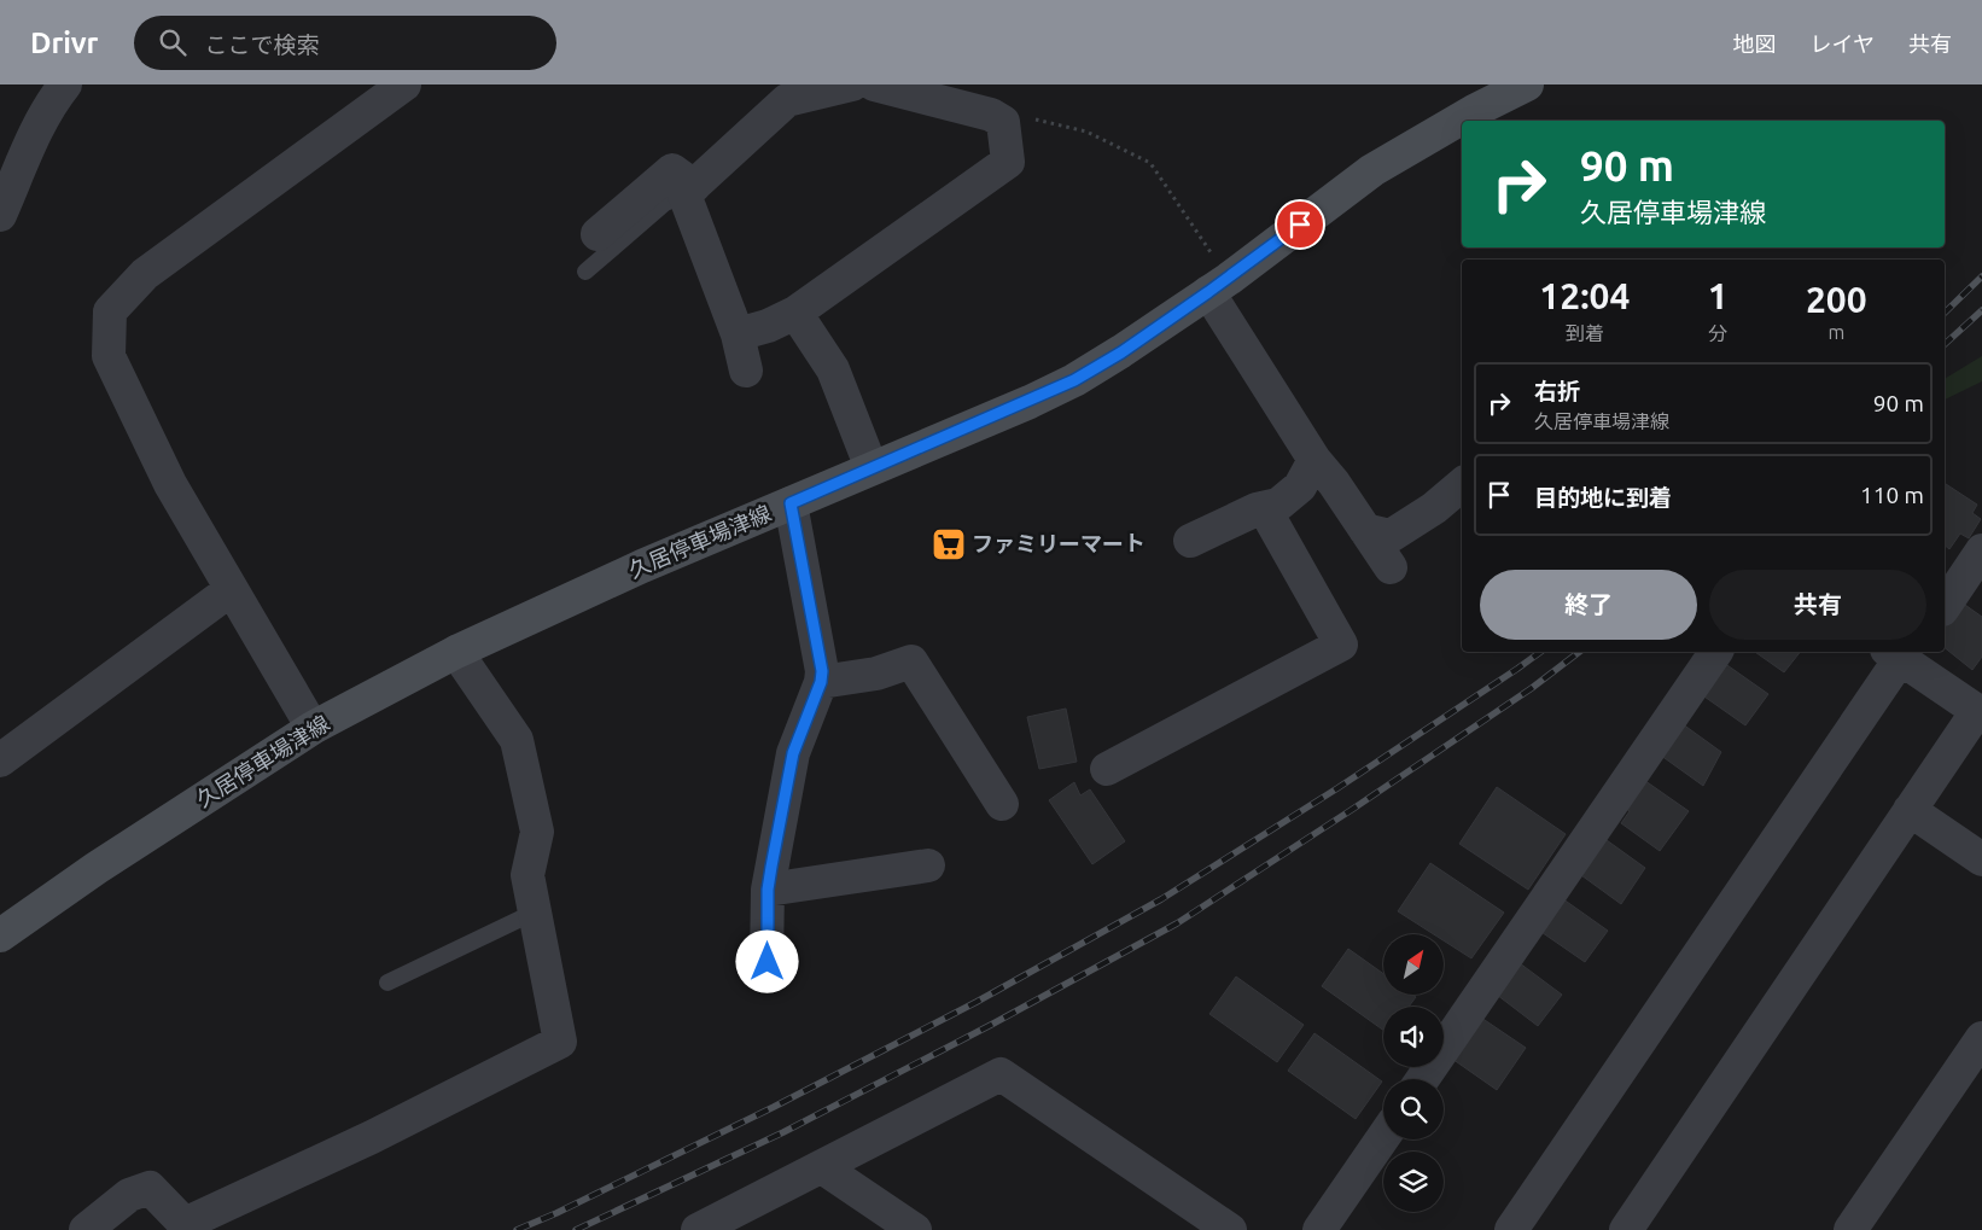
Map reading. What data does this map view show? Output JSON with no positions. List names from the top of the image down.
{
  "streets": {
    "main road": ["久居停車場津線"]
  },
  "places": {
    "supermarket": ["ファミリーマート"]
  },
  "north": "top right",
  "page": {
    "header": "Drivr",
    "search": "ここで検索",
    "nav": ["地図", "レイヤ", "共有"],
    "turn": ["90 m", "久居停車場津線"],
    "eta": [
      "12:04",
      "到着",
      "1",
      "分",
      "200",
      "m"
    ],
    "list": [
      {
        "name": "右折",
        "note": "久居停車場津線",
        "value": "90 m"
      },
      {
        "name": "目的地に到着",
        "value": "110 m"
      }
    ],
    "buttons": ["終了", "共有"]
  }
}
